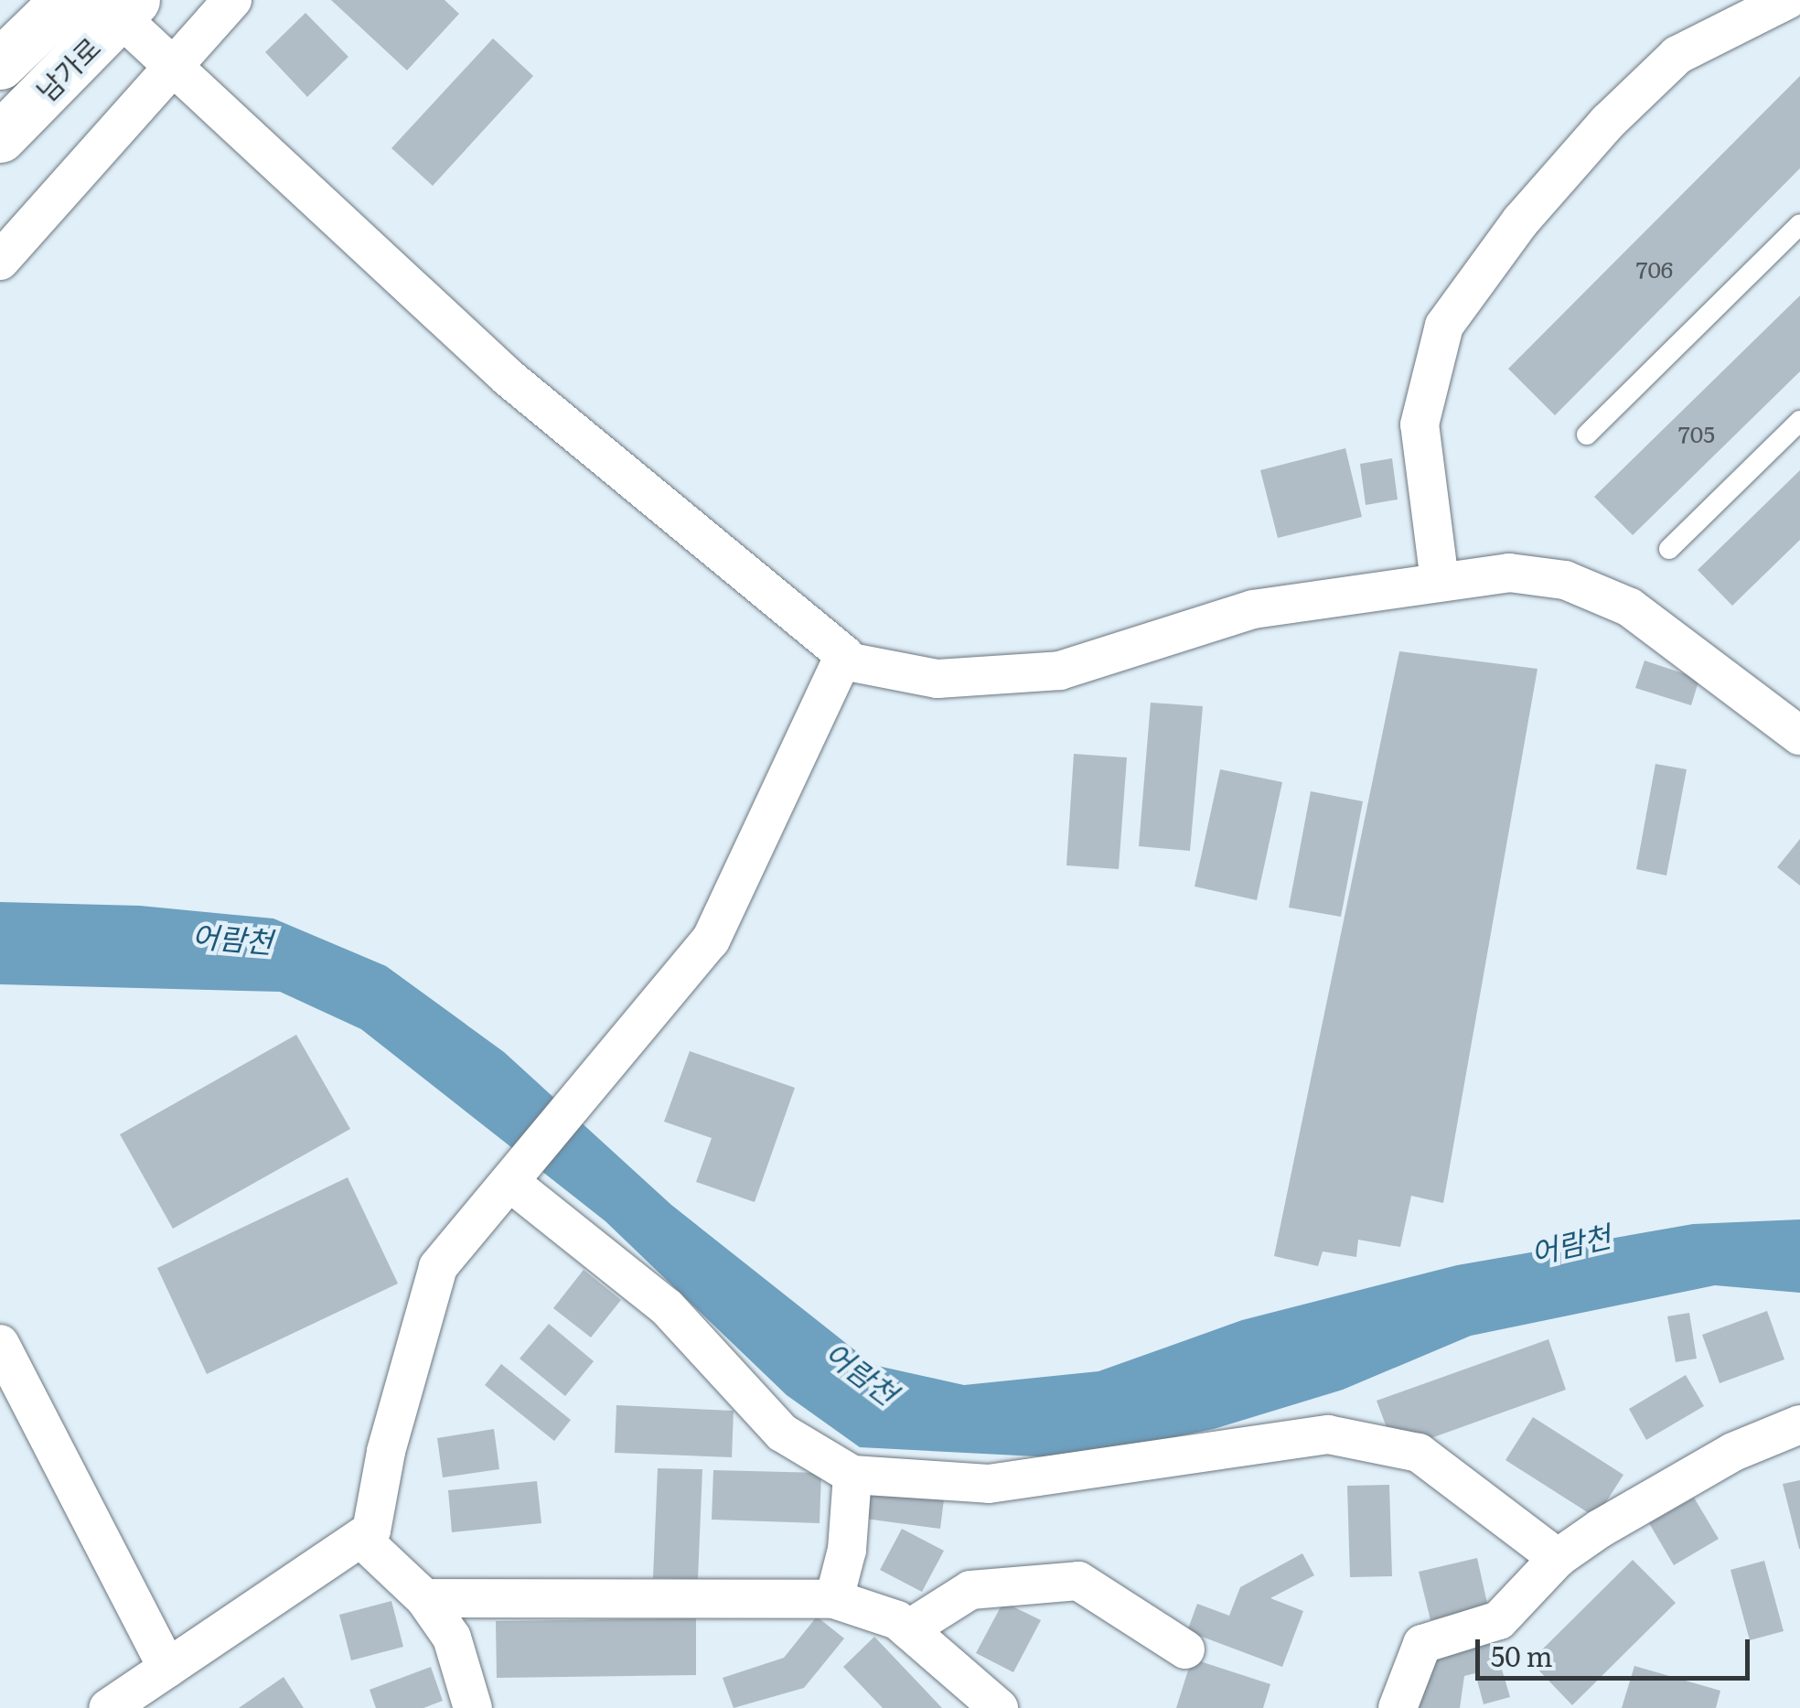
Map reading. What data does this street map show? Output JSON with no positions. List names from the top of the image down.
{
  "streets": {
    "main road": ["남가로"]
  },
  "water": ["어람천"],
  "house_numbers": ["706", "705"],
  "scale_bar": "50 m"
}
